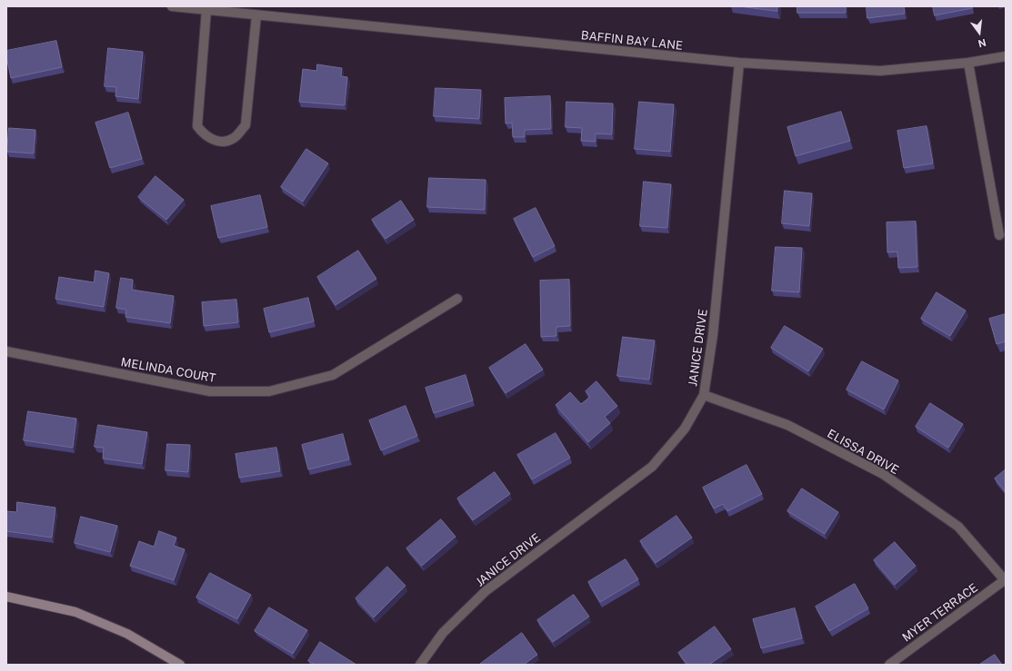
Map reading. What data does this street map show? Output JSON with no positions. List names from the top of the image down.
{
  "streets": {
    "street": [
      "BAFFIN BAY LANE",
      "JANICE DRIVE",
      "MELINDA COURT",
      "ELISSA DRIVE",
      "MYER TERRACE"
    ]
  },
  "crossings": [
    ["BAFFIN BAY LANE", "JANICE DRIVE"],
    ["JANICE DRIVE", "ELISSA DRIVE"],
    ["ELISSA DRIVE", "MYER TERRACE"]
  ],
  "north": "bottom"
}
